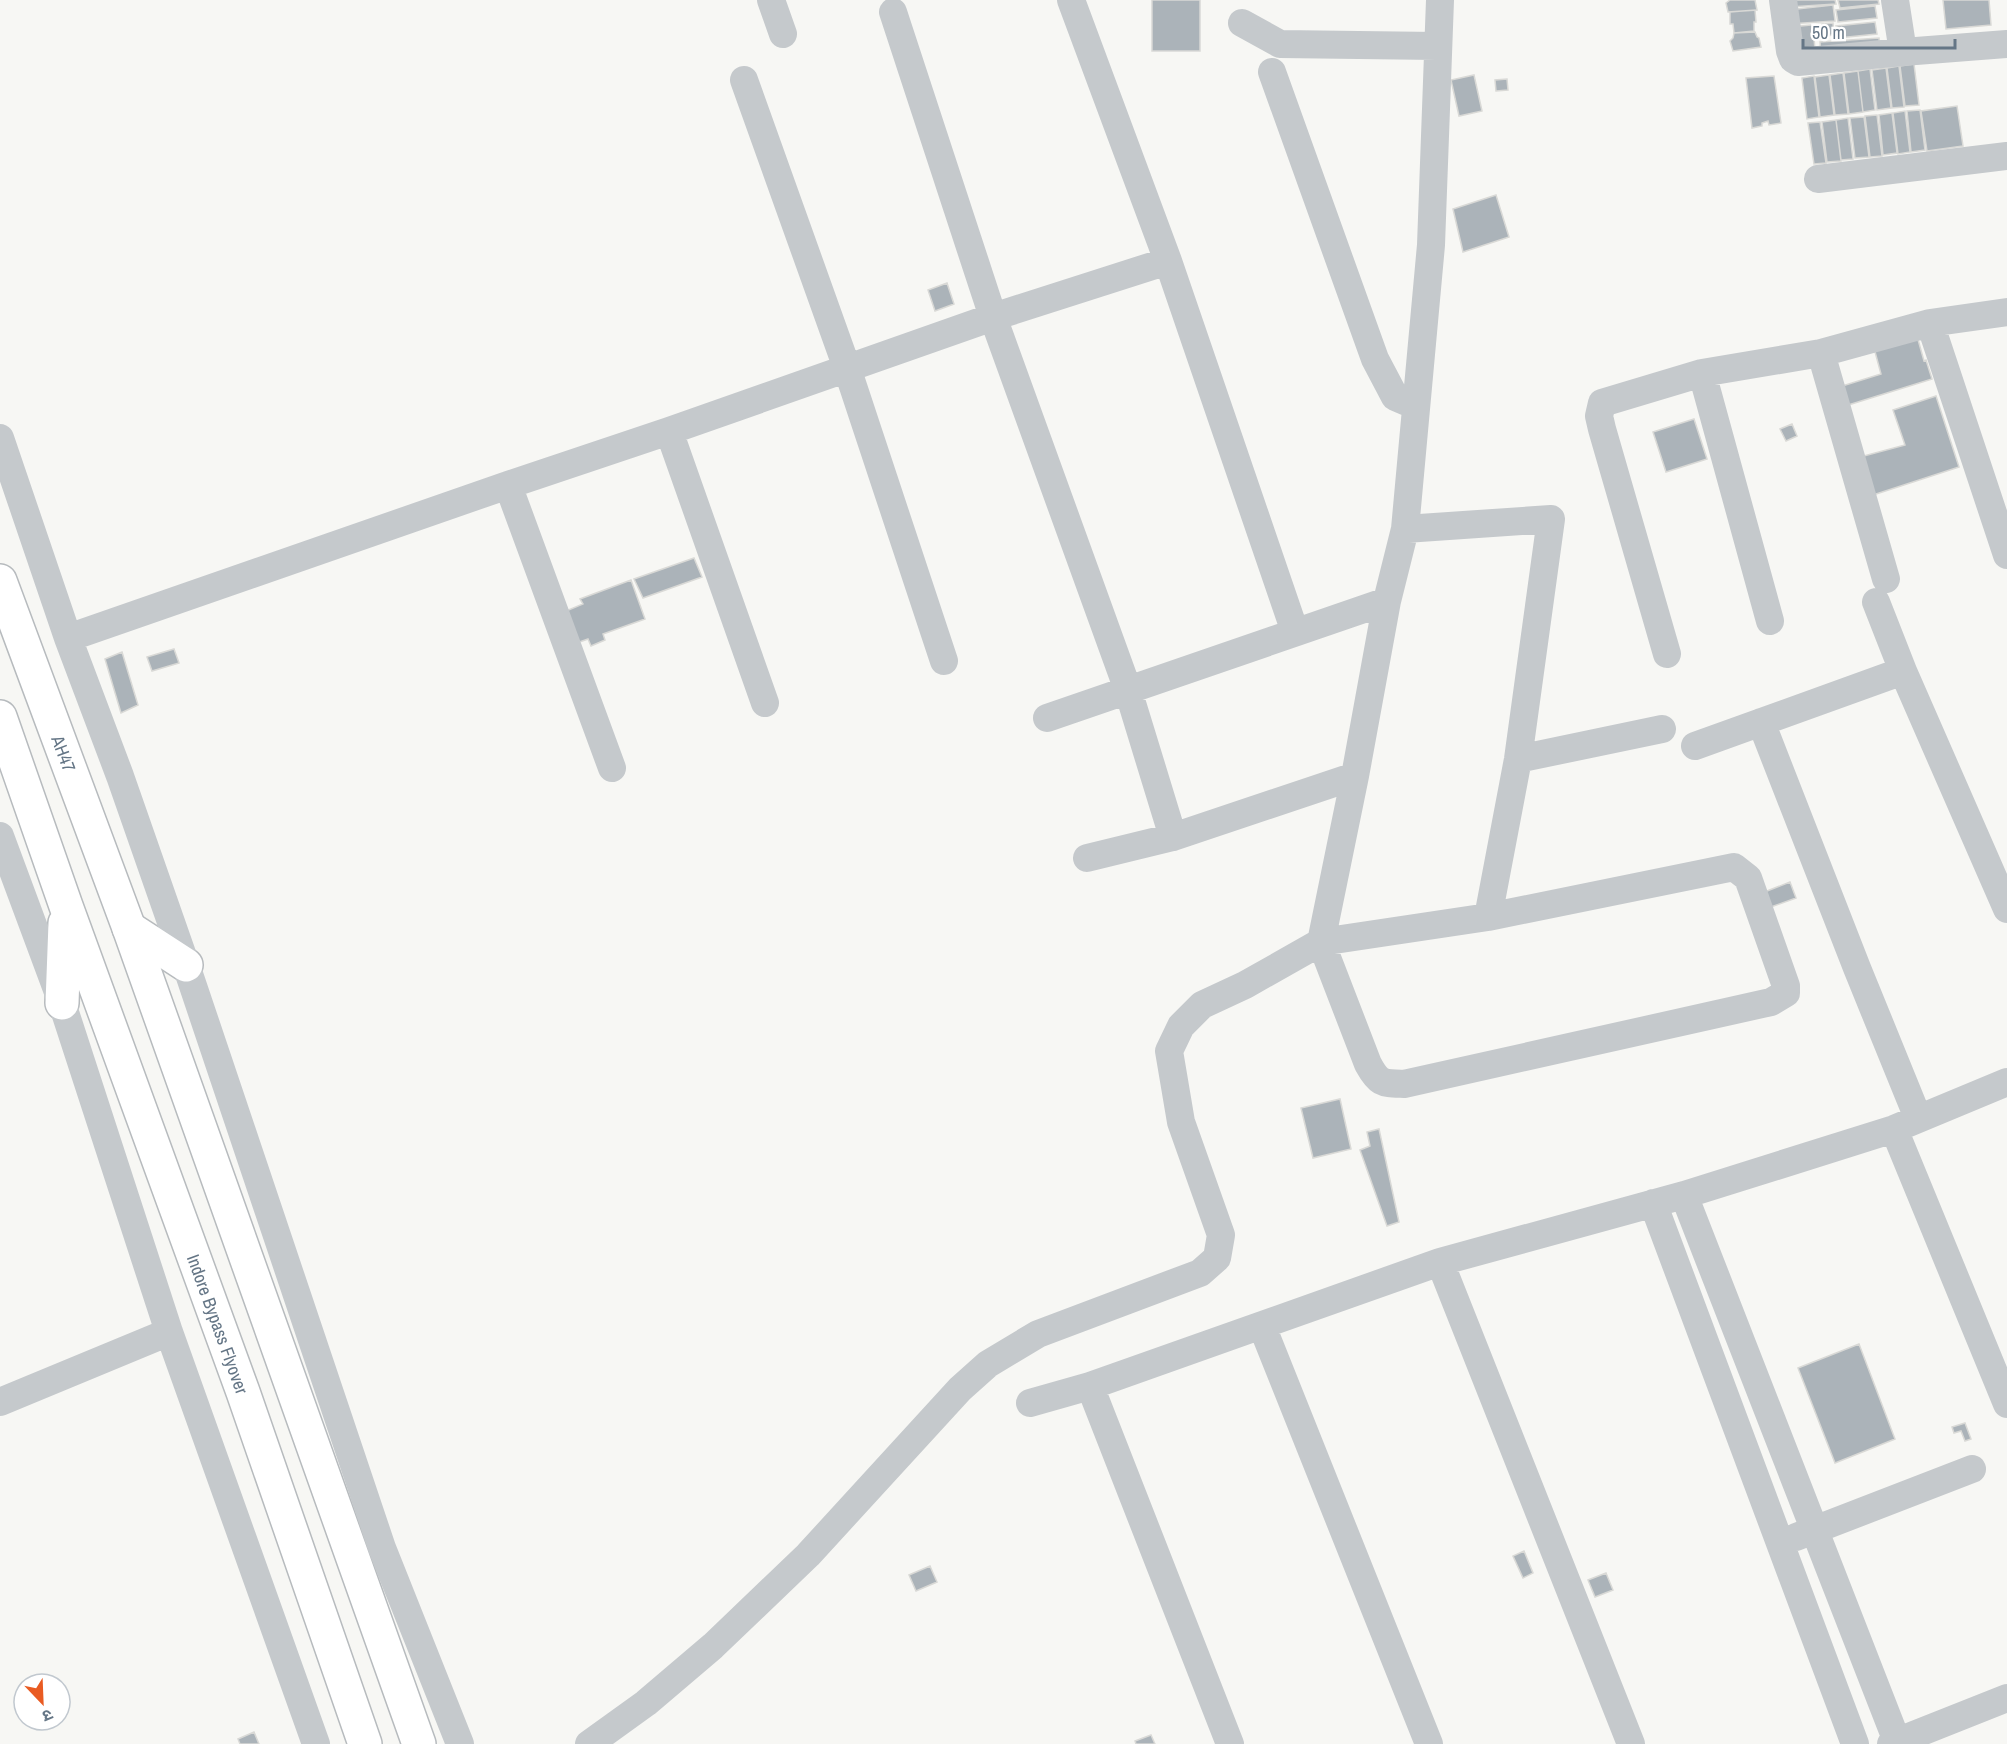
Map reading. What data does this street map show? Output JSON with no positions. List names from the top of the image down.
{
  "streets": {
    "highway": ["AH47", "Indore Bypass Flyover"]
  },
  "scale_bar": "50 m",
  "north": "bottom right"
}
